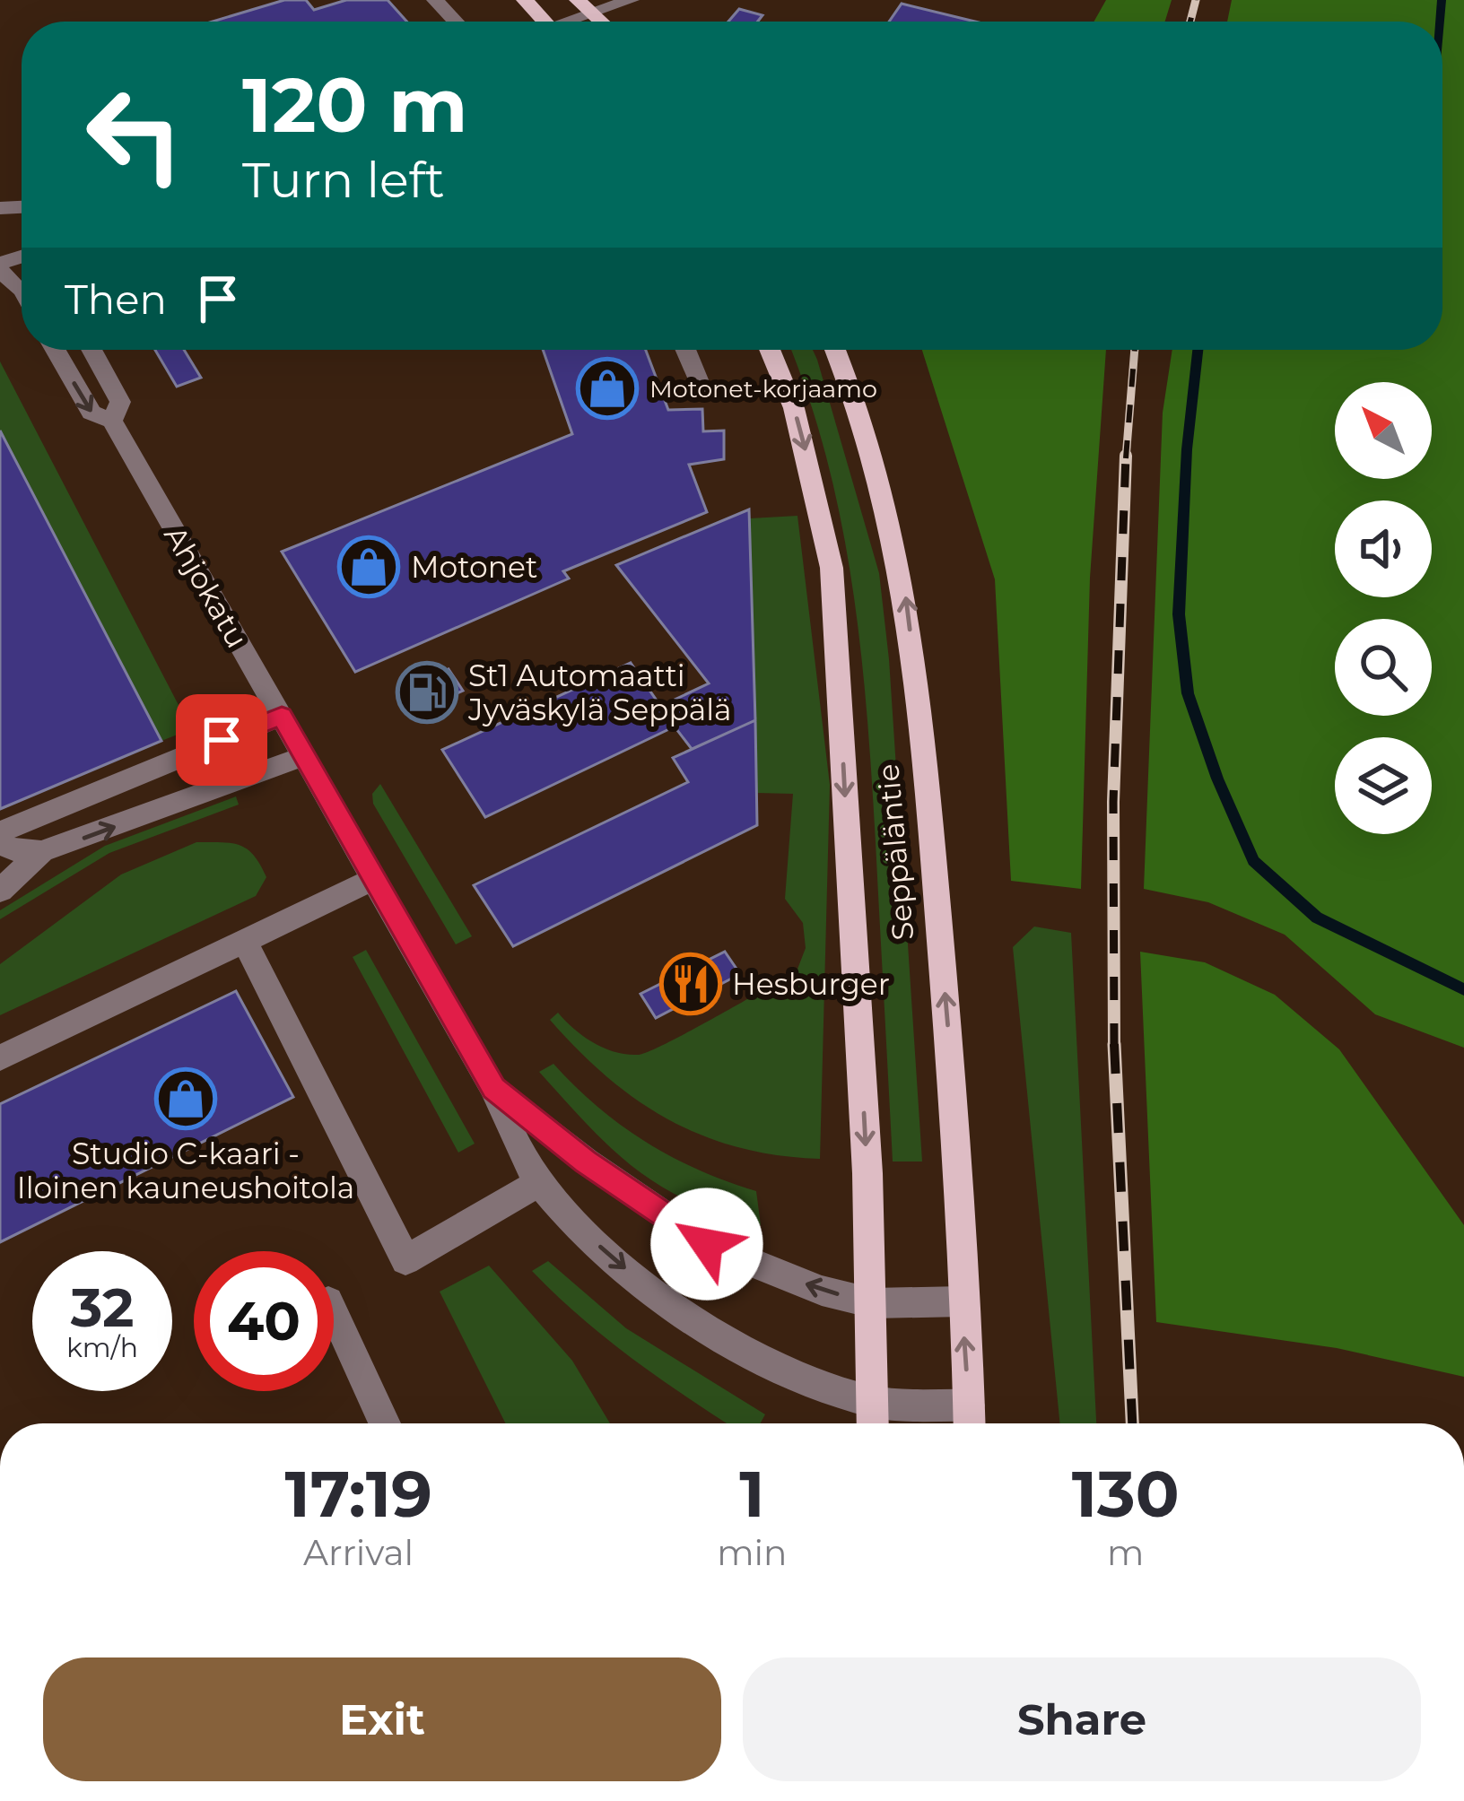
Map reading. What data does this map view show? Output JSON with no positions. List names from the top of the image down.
{
  "streets": {
    "main road": ["Seppäläntie"],
    "street": ["Ahjokatu"]
  },
  "crossings": [
    ["Ahjokatu", "Seppäläntie"]
  ],
  "places": {
    "shop": ["Motonet-korjaamo", "Motonet", "Studio C-kaari - Iloinen kauneushoitola"],
    "fuel station": ["St1 Automaatti Jyväskylä Seppälä"],
    "restaurant": ["Hesburger"]
  },
  "north": "top left",
  "page": {
    "turn": ["120 m", "Turn left"],
    "then": "Then",
    "speed": "32 km/h",
    "limit": "40",
    "eta": [
      "17:19",
      "Arrival",
      "1",
      "min",
      "130",
      "m"
    ],
    "buttons": ["Exit", "Share"]
  }
}
